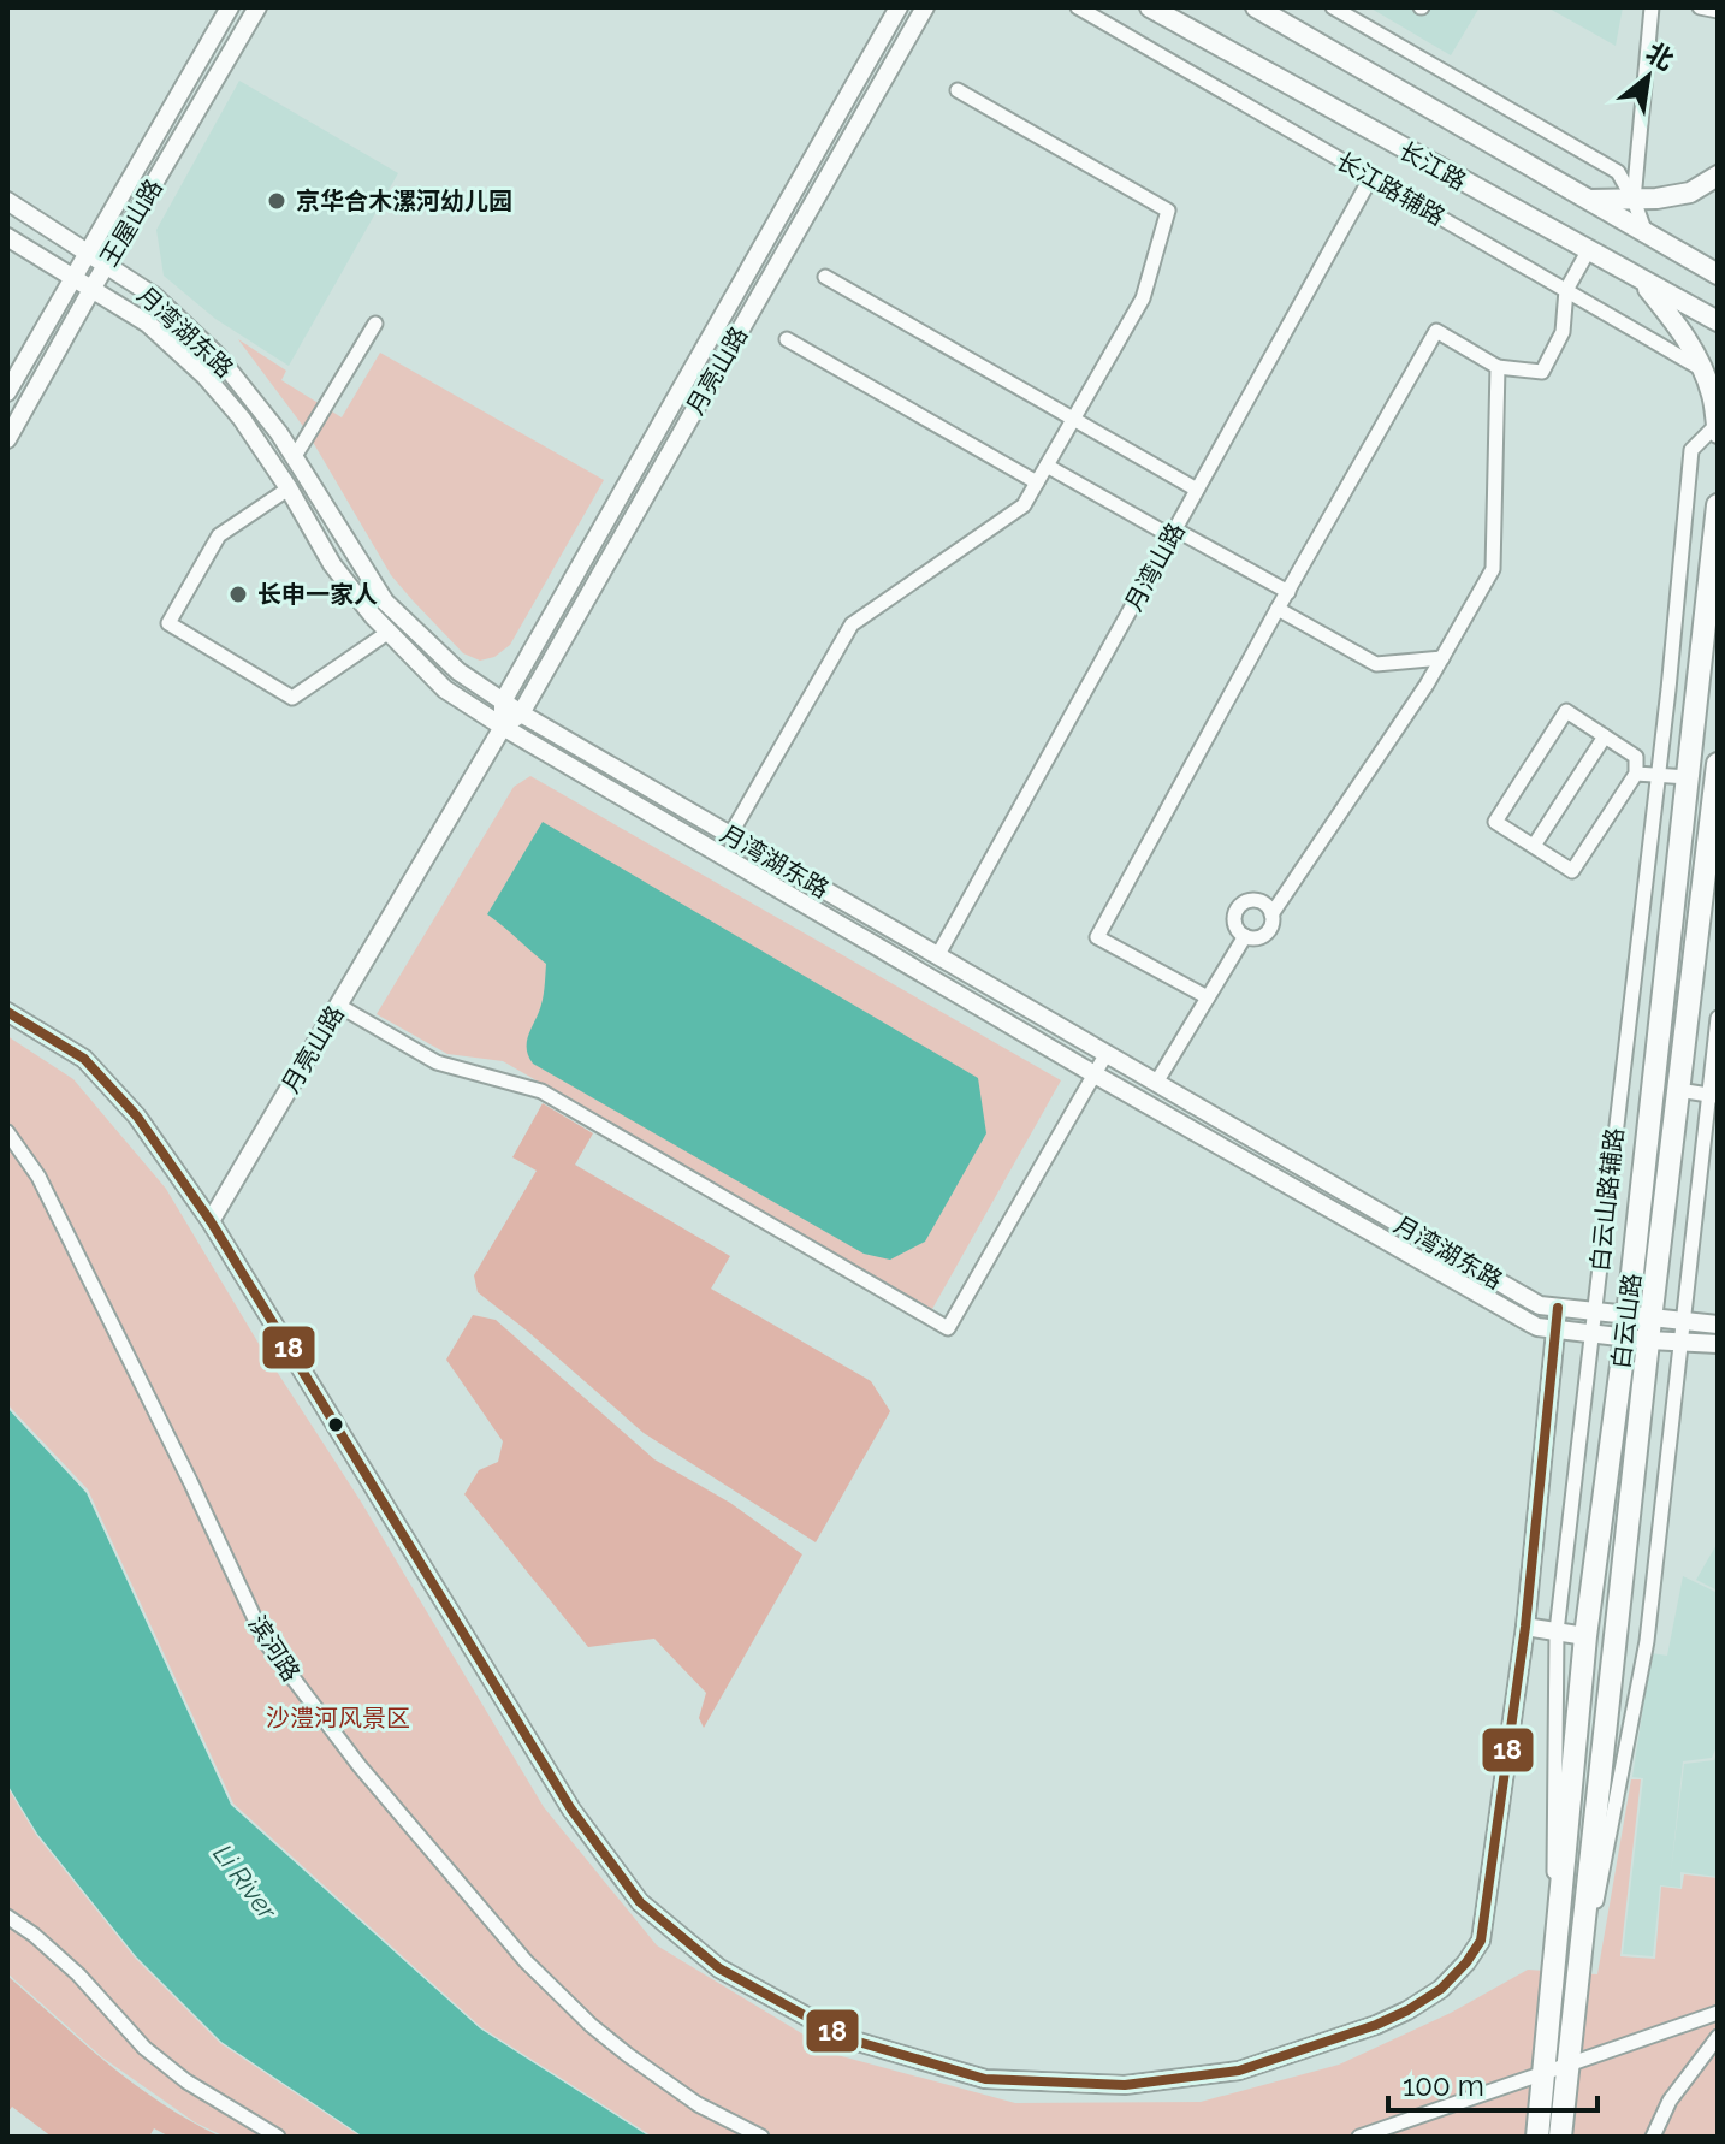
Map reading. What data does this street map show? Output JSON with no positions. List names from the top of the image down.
{
  "streets": {
    "highway": ["白云山路"],
    "main road": ["长江路"],
    "street": [
      "长江路辅路",
      "王屋山路",
      "月湾湖东路",
      "月亮山路",
      "月湾山路",
      "白云山路辅路",
      "滨河路"
    ]
  },
  "crossings": [
    ["长江路辅路", "月湾山路"],
    ["王屋山路", "月湾湖东路"],
    ["月湾湖东路", "月亮山路"],
    ["月湾湖东路", "月湾山路"],
    ["月湾湖东路", "白云山路辅路"],
    ["月湾湖东路", "白云山路"],
    ["白云山路辅路", "白云山路"]
  ],
  "water": ["Li River"],
  "parks": ["沙澧河风景区"],
  "places": ["京华合木漯河幼儿园", "长申一家人"],
  "lines": ["transit line 18"],
  "scale_bar": "100 m",
  "north": "top right"
}
